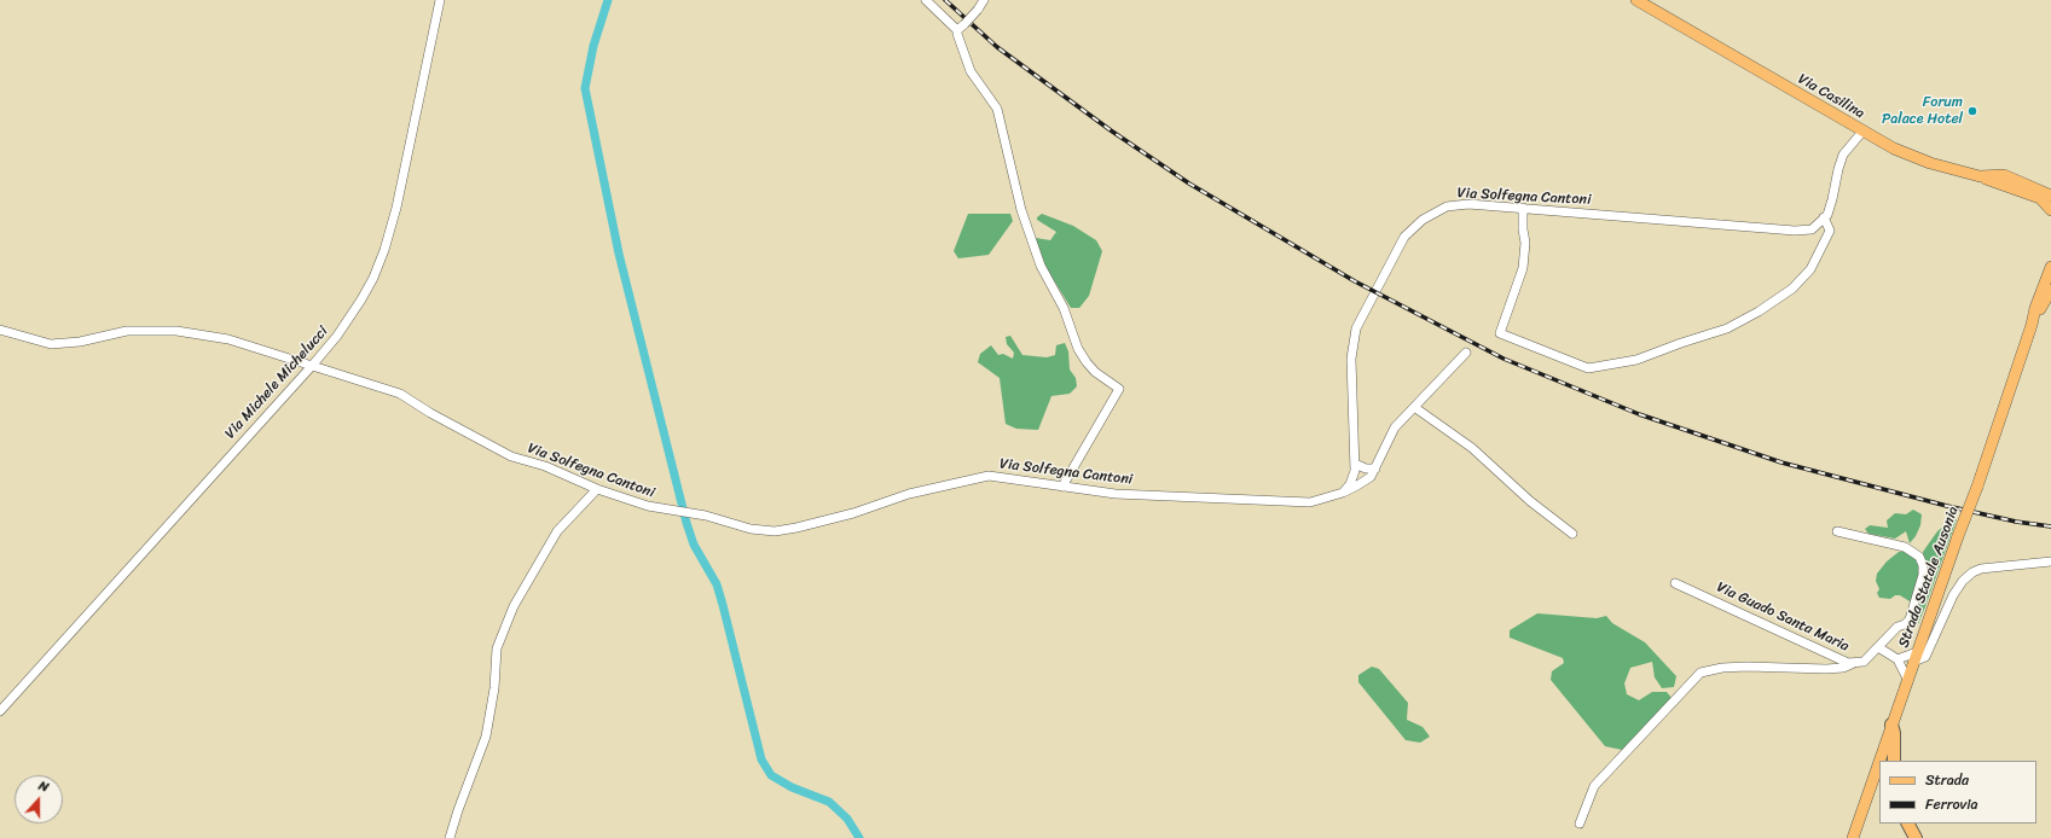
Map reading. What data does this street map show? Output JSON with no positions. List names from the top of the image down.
{
  "streets": {
    "main road": ["Via Casilina", "Strada Statale Ausonia"],
    "street": ["Via Solfegna Cantoni", "Via Michele Michelucci", "Via Guado Santa Maria"]
  },
  "crossings": [
    ["Via Solfegna Cantoni", "Via Michele Michelucci"]
  ],
  "places": ["Forum Palace Hotel"],
  "legend": ["Strada", "Ferrovia"],
  "north": "top"
}
